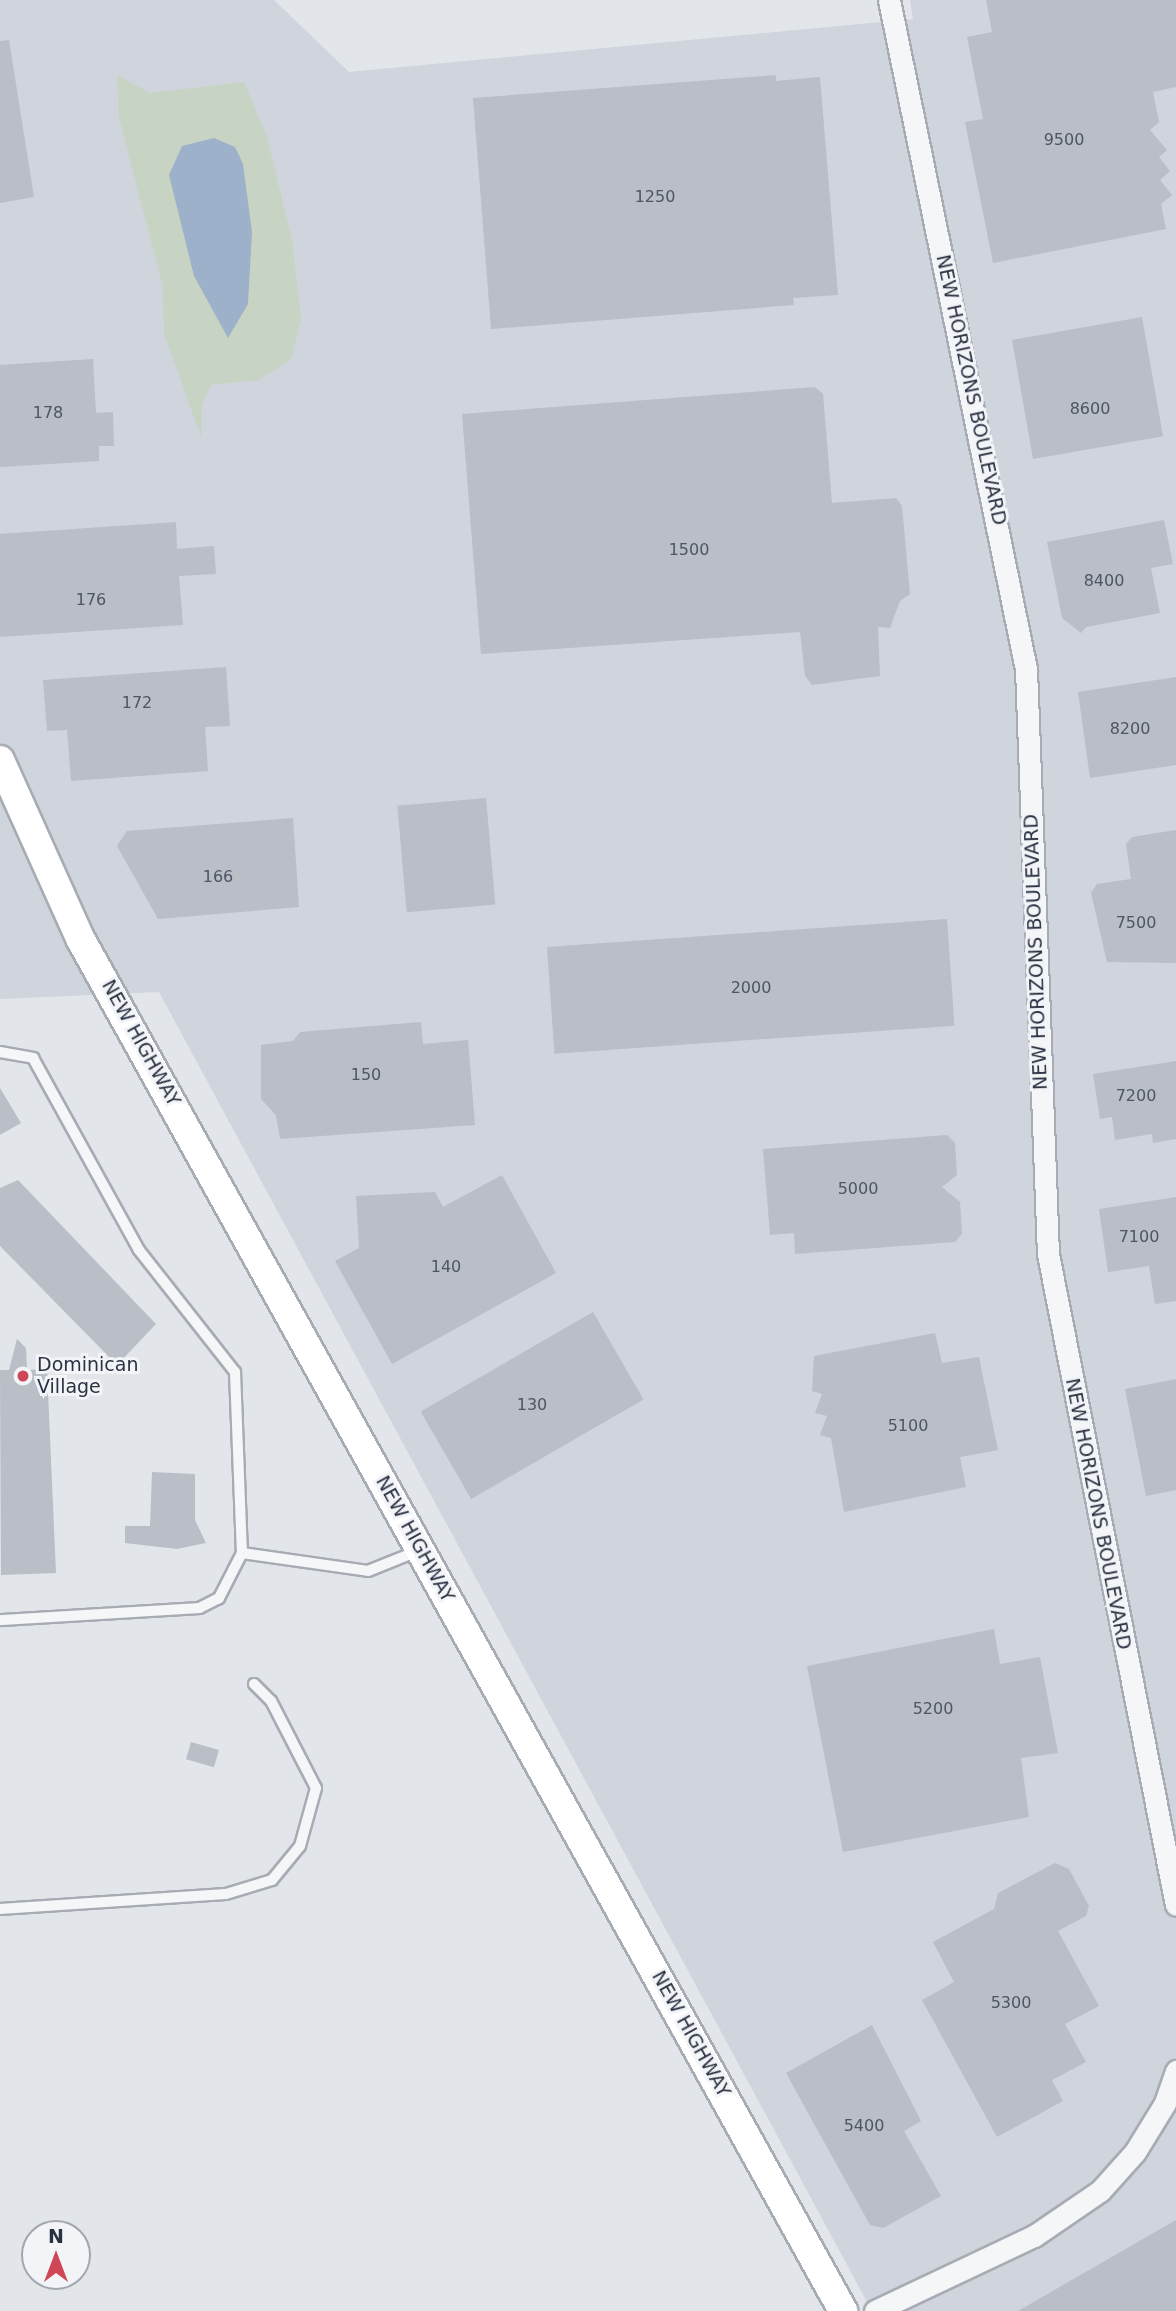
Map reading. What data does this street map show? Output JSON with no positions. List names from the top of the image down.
{
  "streets": {
    "main road": ["NEW HIGHWAY"],
    "street": ["NEW HORIZONS BOULEVARD"]
  },
  "places": ["Dominican Village"],
  "house_numbers": [
    "9500",
    "1250",
    "8600",
    "178",
    "1500",
    "8400",
    "176",
    "172",
    "8200",
    "166",
    "7500",
    "2000",
    "150",
    "7200",
    "5000",
    "7100",
    "140",
    "130",
    "5100",
    "5200",
    "5300",
    "5400"
  ],
  "north": "top"
}
